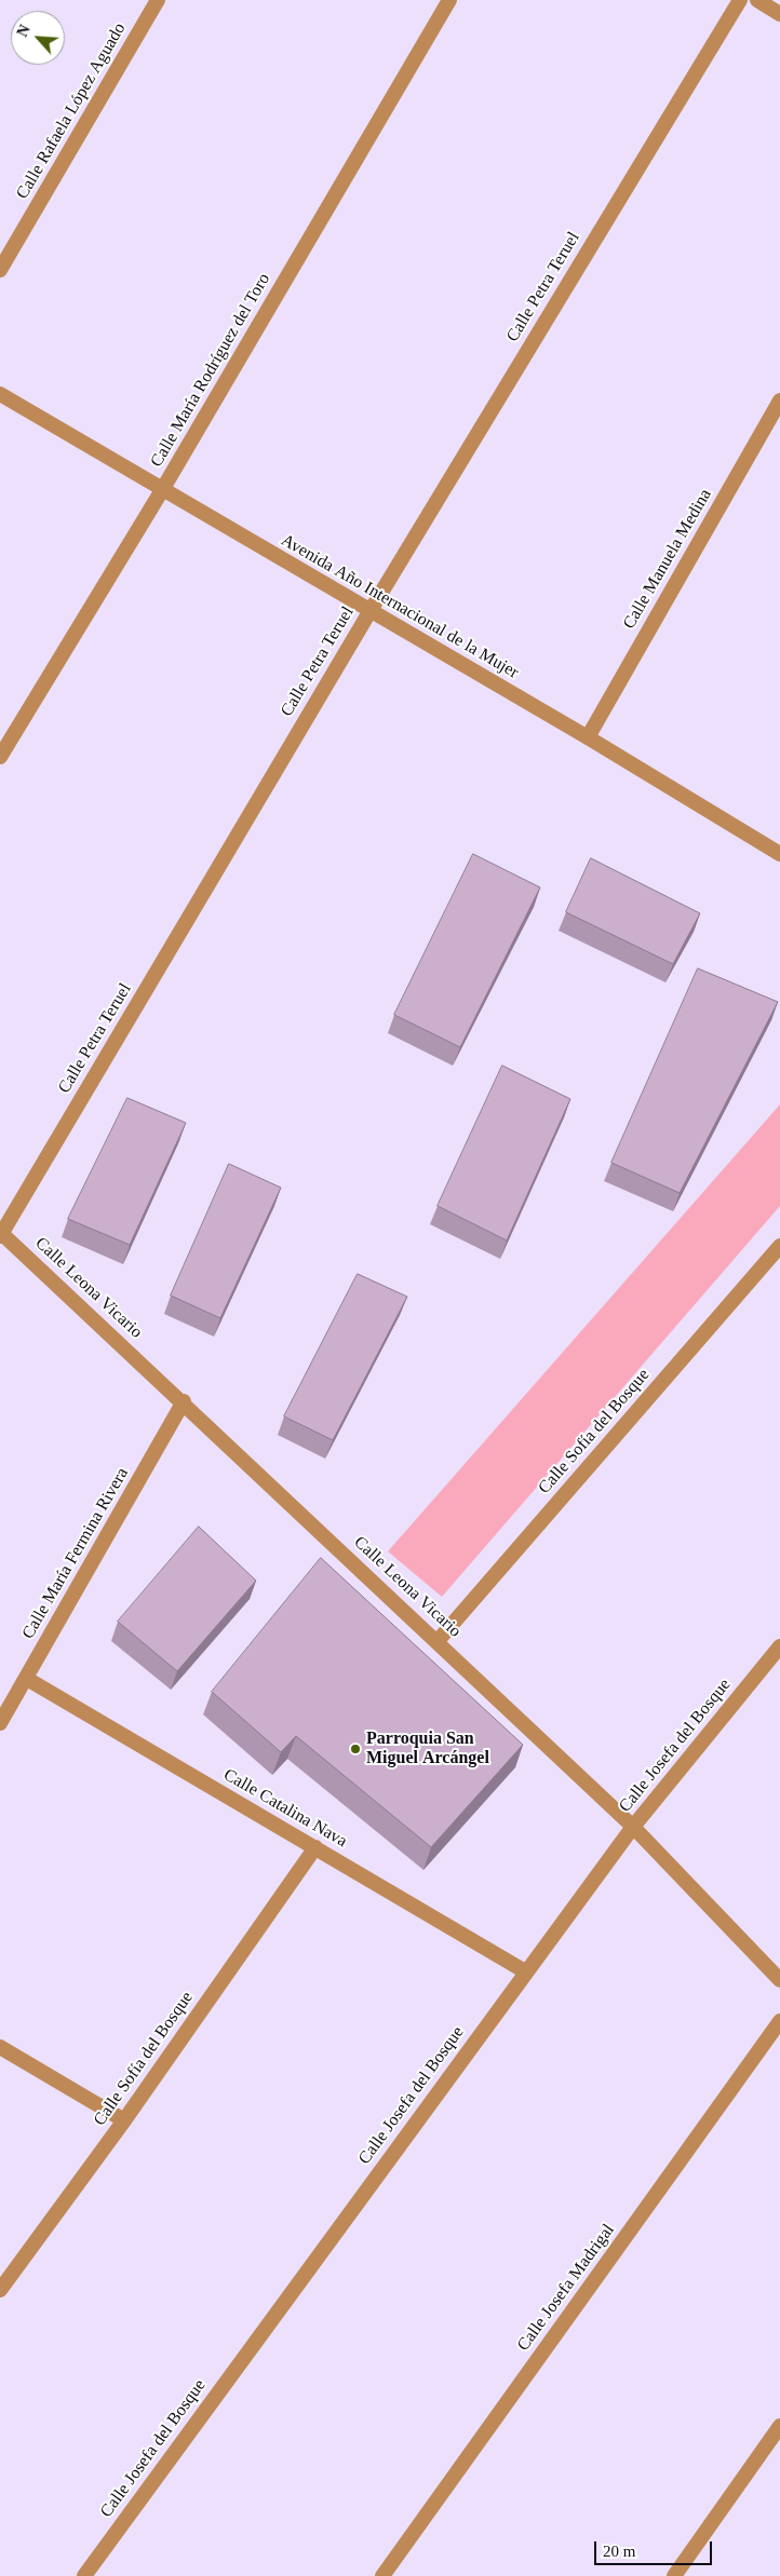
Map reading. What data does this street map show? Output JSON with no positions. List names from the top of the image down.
{
  "streets": {
    "street": [
      "Calle Rafaela López Aguado",
      "Calle Petra Teruel",
      "Calle María Rodríguez del Toro",
      "Calle Manuela Medina",
      "Avenida Año Internacional de la Mujer",
      "Calle Leona Vicario",
      "Calle Sofía del Bosque",
      "Calle María Fermina Rivera",
      "Calle Josefa del Bosque",
      "Calle Catalina Nava",
      "Calle Josefa Madrigal"
    ]
  },
  "crossings": [
    ["Calle Petra Teruel", "Avenida Año Internacional de la Mujer"],
    ["Calle Petra Teruel", "Calle Leona Vicario"],
    ["Calle María Rodríguez del Toro", "Avenida Año Internacional de la Mujer"],
    ["Calle Manuela Medina", "Avenida Año Internacional de la Mujer"],
    ["Calle Leona Vicario", "Calle Sofía del Bosque"],
    ["Calle Leona Vicario", "Calle María Fermina Rivera"],
    ["Calle Leona Vicario", "Calle Josefa del Bosque"],
    ["Calle Sofía del Bosque", "Calle Catalina Nava"],
    ["Calle María Fermina Rivera", "Calle Catalina Nava"],
    ["Calle Josefa del Bosque", "Calle Catalina Nava"]
  ],
  "places": ["Parroquia San Miguel Arcángel"],
  "scale_bar": "20 m",
  "north": "top left"
}
